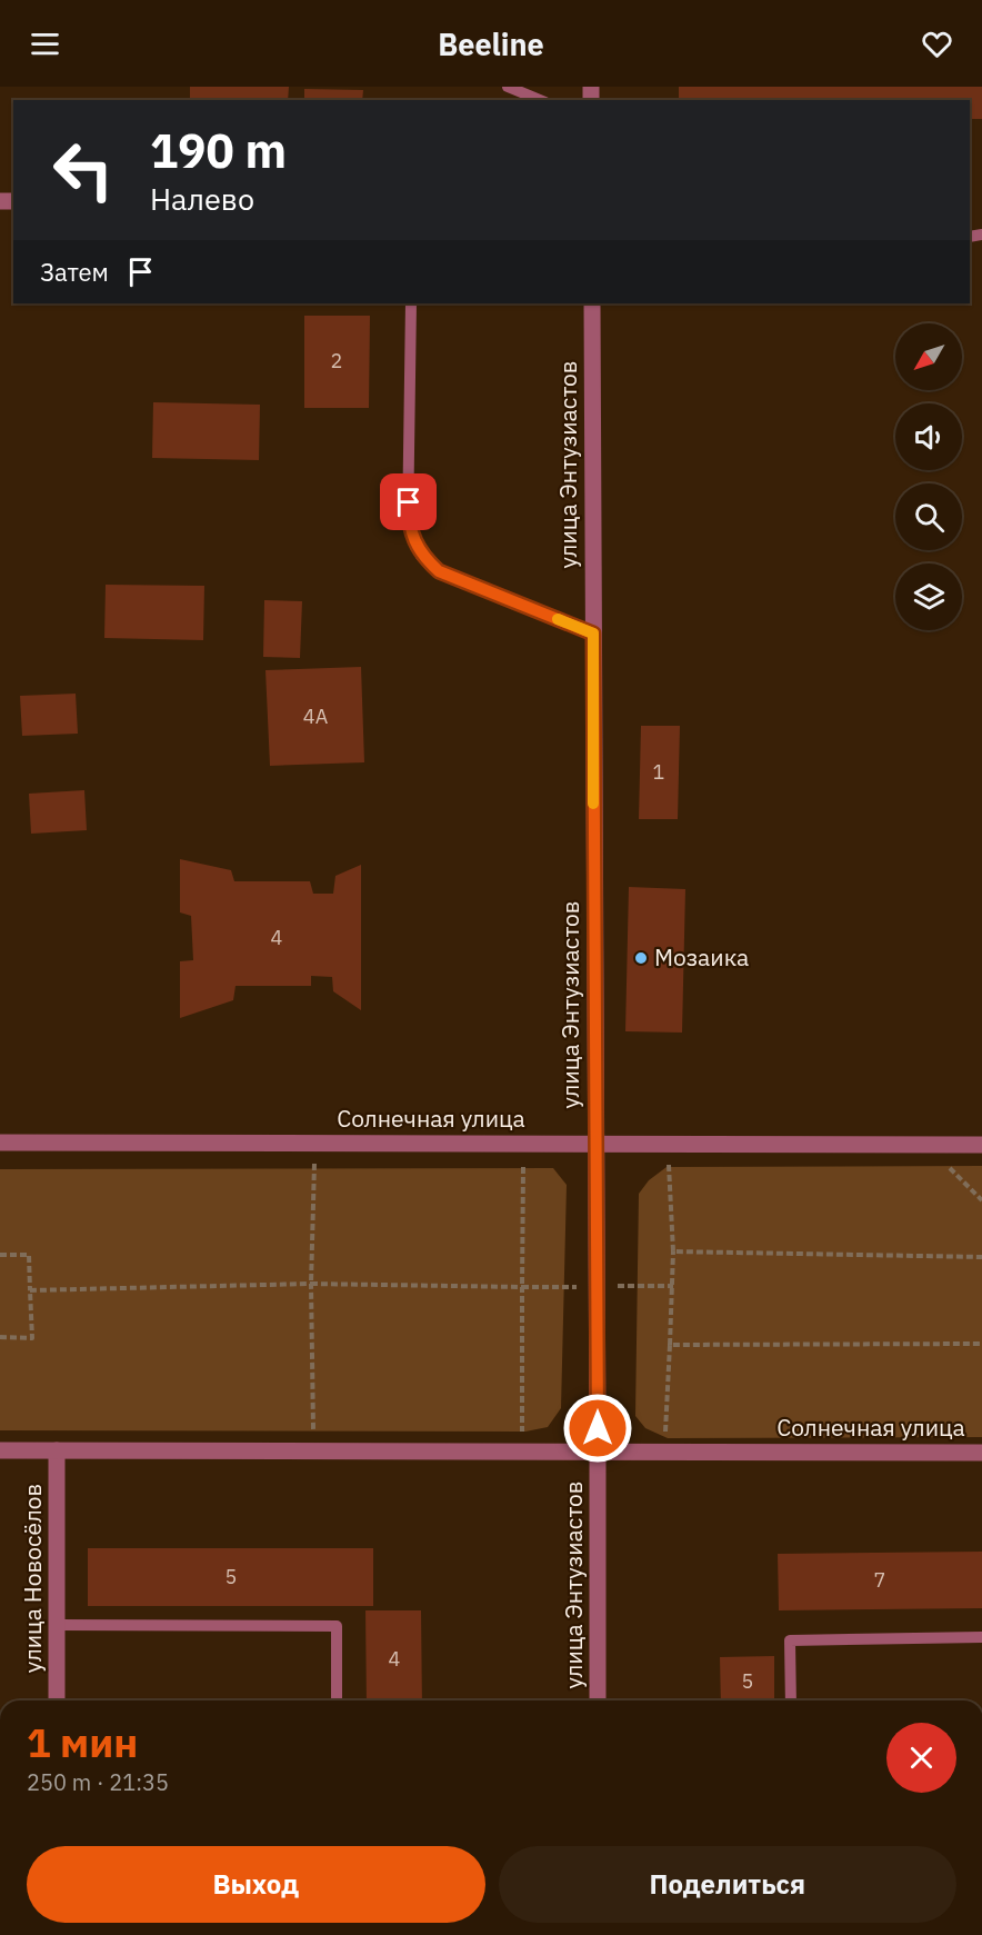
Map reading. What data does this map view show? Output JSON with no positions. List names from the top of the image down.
{
  "streets": {
    "street": ["улица Энтузиастов", "Солнечная улица", "улица Новосёлов"]
  },
  "crossings": [
    ["улица Энтузиастов", "Солнечная улица"],
    ["Солнечная улица", "улица Новосёлов"]
  ],
  "places": ["Мозаика"],
  "house_numbers": [
    "2",
    "4А",
    "1",
    "4",
    "5",
    "7",
    "4",
    "5"
  ],
  "north": "bottom left",
  "page": {
    "header": "Beeline",
    "turn": ["190 m", "Налево"],
    "then": "Затем",
    "heading": ["1 мин", "250 m · 21:35"],
    "buttons": ["Выход", "Поделиться"]
  }
}
